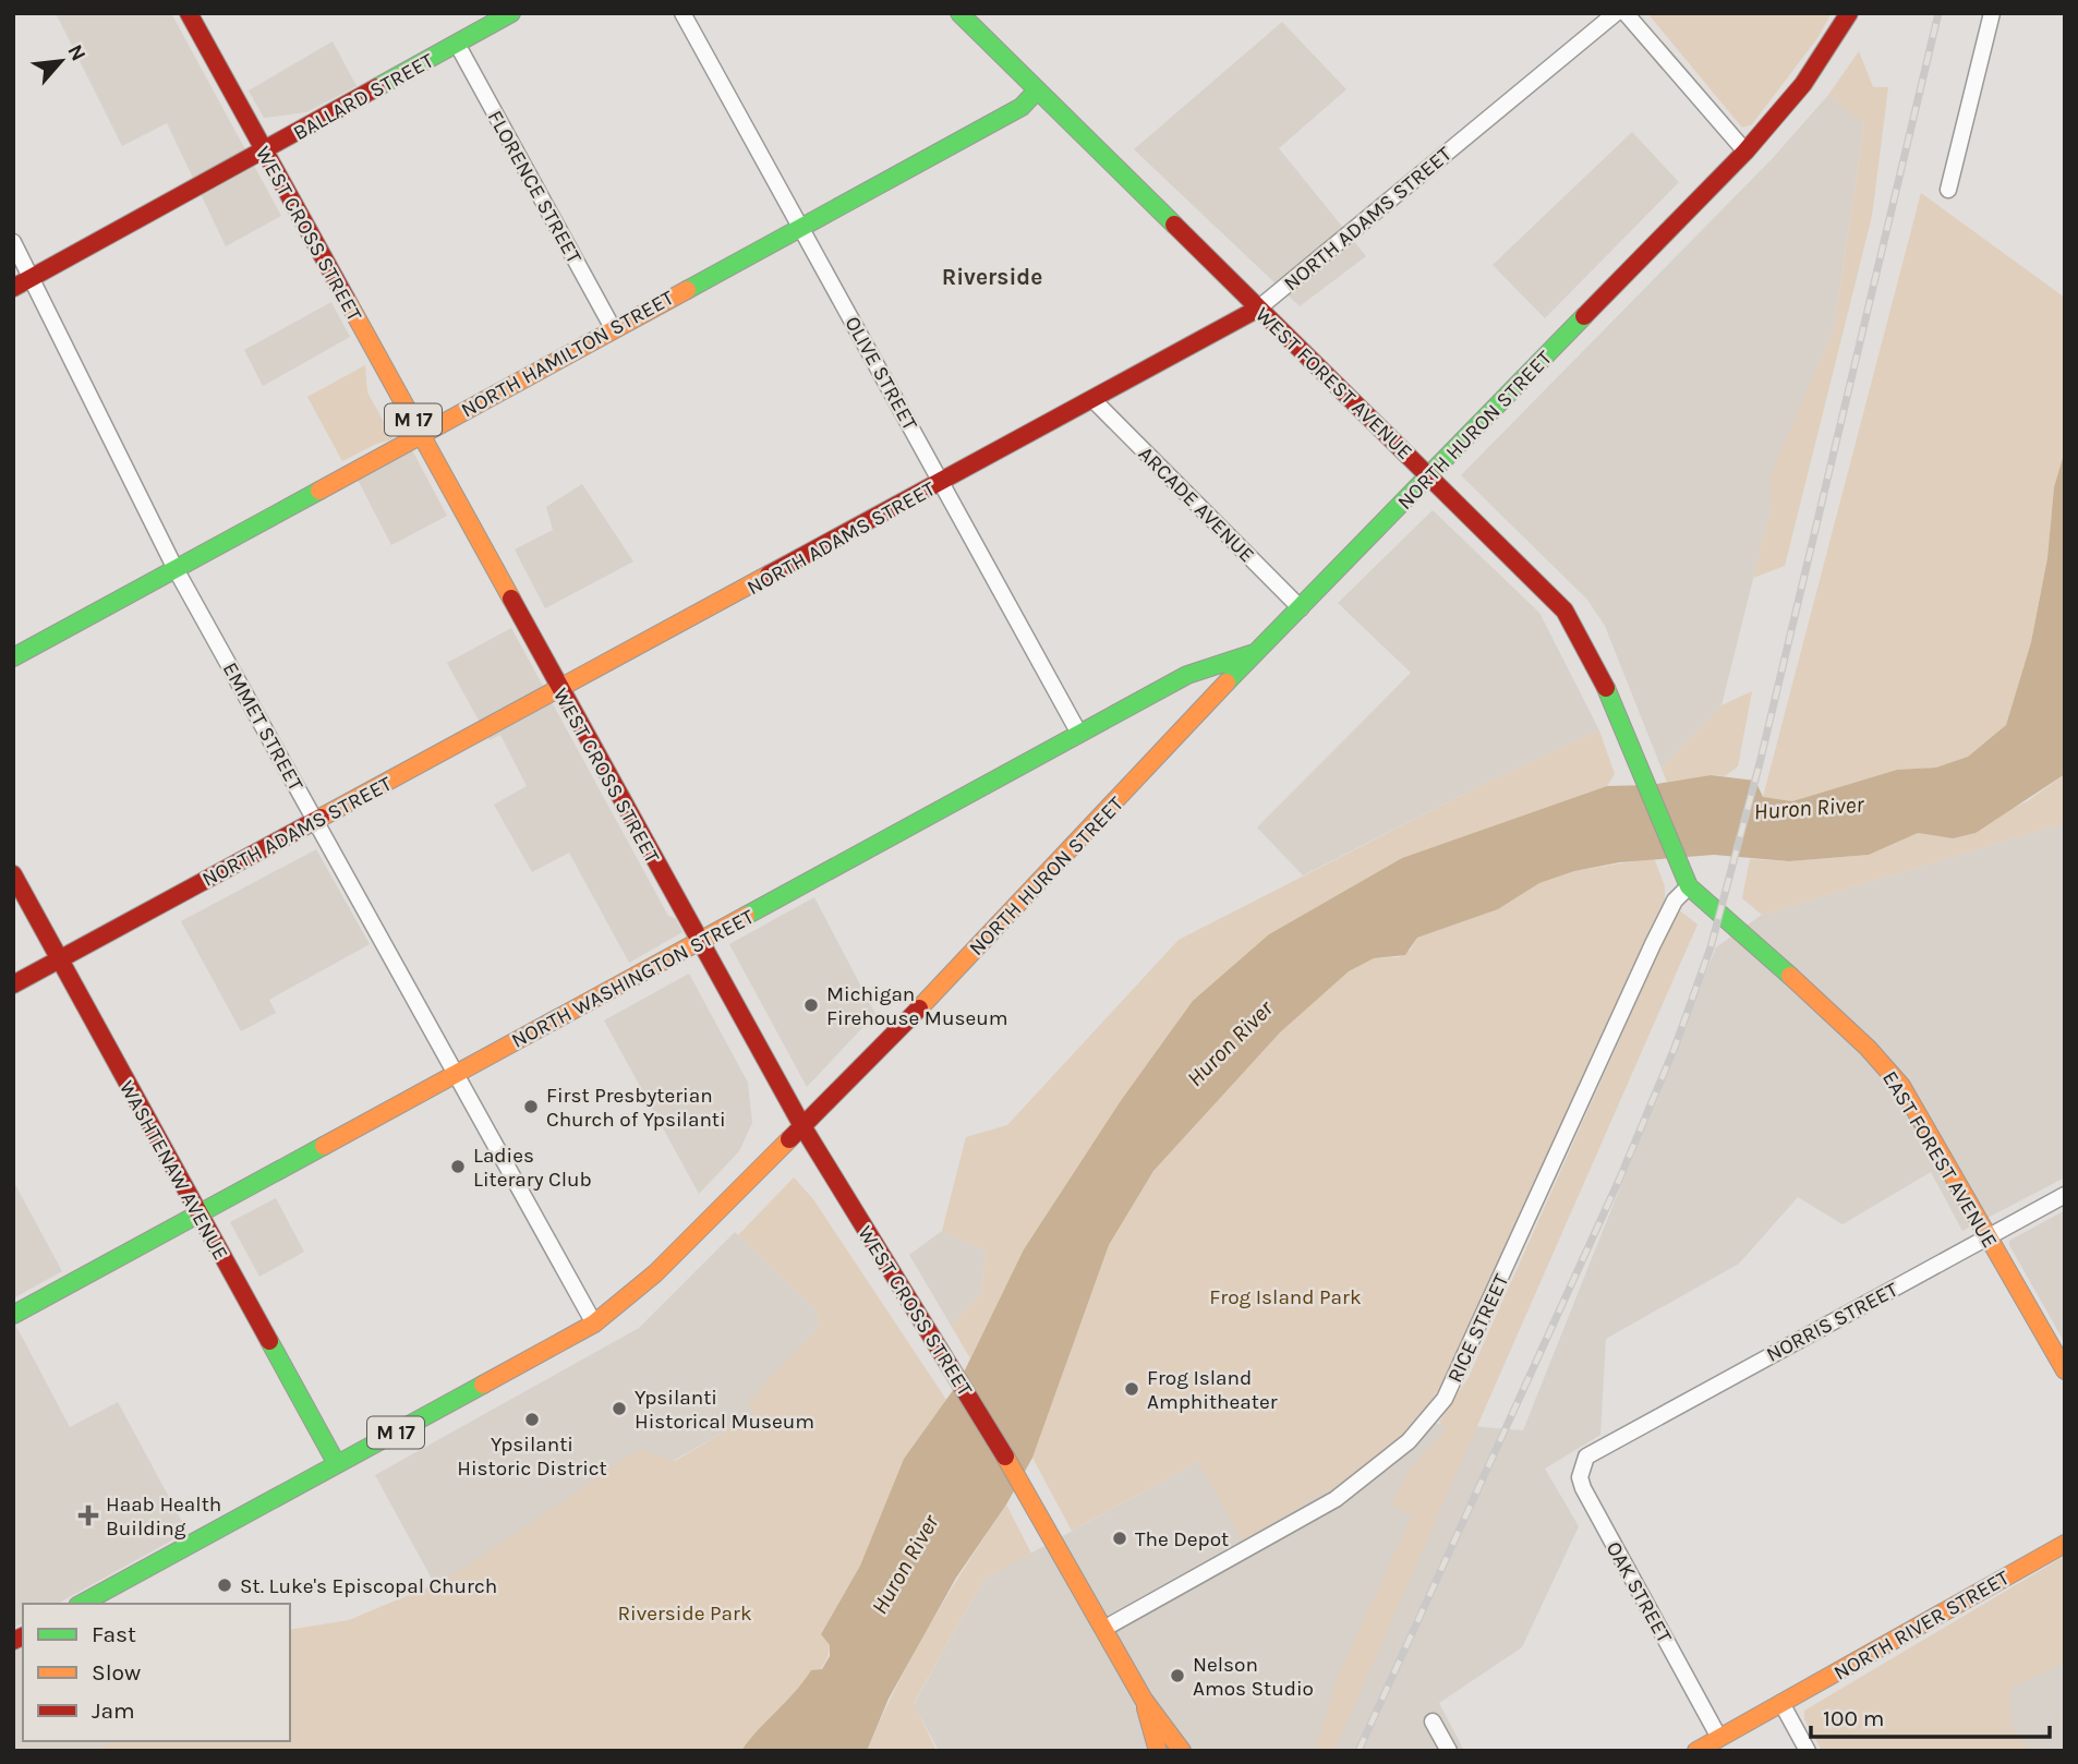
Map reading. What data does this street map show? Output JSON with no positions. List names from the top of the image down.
{
  "streets": {
    "main road": [
      "BALLARD STREET",
      "NORTH ADAMS STREET",
      "WEST CROSS STREET",
      "NORTH HAMILTON STREET",
      "WEST FOREST AVENUE",
      "M 17",
      "NORTH HURON STREET",
      "NORTH WASHINGTON STREET",
      "EAST FOREST AVENUE",
      "WASHTENAW AVENUE",
      "NORTH RIVER STREET"
    ],
    "street": [
      "FLORENCE STREET",
      "OLIVE STREET",
      "ARCADE AVENUE",
      "EMMET STREET",
      "NORRIS STREET",
      "RICE STREET",
      "OAK STREET"
    ]
  },
  "crossings": [
    ["BALLARD STREET", "FLORENCE STREET"],
    ["BALLARD STREET", "WEST CROSS STREET"],
    ["BALLARD STREET", "EMMET STREET"],
    ["FLORENCE STREET", "NORTH HAMILTON STREET"],
    ["NORTH ADAMS STREET", "WEST CROSS STREET"],
    ["NORTH ADAMS STREET", "OLIVE STREET"],
    ["NORTH ADAMS STREET", "WEST FOREST AVENUE"],
    ["NORTH ADAMS STREET", "ARCADE AVENUE"],
    ["NORTH ADAMS STREET", "EMMET STREET"],
    ["NORTH ADAMS STREET", "WASHTENAW AVENUE"],
    ["WEST CROSS STREET", "NORTH HAMILTON STREET"],
    ["WEST CROSS STREET", "NORTH HURON STREET"],
    ["WEST CROSS STREET", "NORTH WASHINGTON STREET"],
    ["WEST CROSS STREET", "RICE STREET"],
    ["NORTH HAMILTON STREET", "OLIVE STREET"],
    ["NORTH HAMILTON STREET", "WEST FOREST AVENUE"],
    ["NORTH HAMILTON STREET", "EMMET STREET"],
    ["OLIVE STREET", "NORTH WASHINGTON STREET"],
    ["WEST FOREST AVENUE", "NORTH HURON STREET"],
    ["WEST FOREST AVENUE", "EAST FOREST AVENUE"],
    ["WEST FOREST AVENUE", "RICE STREET"],
    ["NORTH HURON STREET", "ARCADE AVENUE"],
    ["NORTH HURON STREET", "EMMET STREET"],
    ["NORTH HURON STREET", "NORTH WASHINGTON STREET"],
    ["NORTH HURON STREET", "WASHTENAW AVENUE"],
    ["EMMET STREET", "NORTH WASHINGTON STREET"],
    ["NORTH WASHINGTON STREET", "WASHTENAW AVENUE"],
    ["EAST FOREST AVENUE", "NORRIS STREET"],
    ["EAST FOREST AVENUE", "RICE STREET"],
    ["NORRIS STREET", "OAK STREET"],
    ["OAK STREET", "NORTH RIVER STREET"]
  ],
  "districts": ["Riverside"],
  "water": ["Huron River"],
  "parks": ["Frog Island Park", "Riverside Park"],
  "places": {
    "other": [
      "Michigan Firehouse Museum",
      "First Presbyterian Church of Ypsilanti",
      "Ladies Literary Club",
      "Frog Island Amphitheater",
      "Ypsilanti Historical Museum",
      "Ypsilanti Historic District",
      "The Depot",
      "St. Luke's Episcopal Church",
      "Nelson Amos Studio"
    ],
    "health": ["Haab Health Building"]
  },
  "legend": ["Fast", "Slow", "Jam"],
  "scale_bar": "100 m",
  "north": "top right"
}
